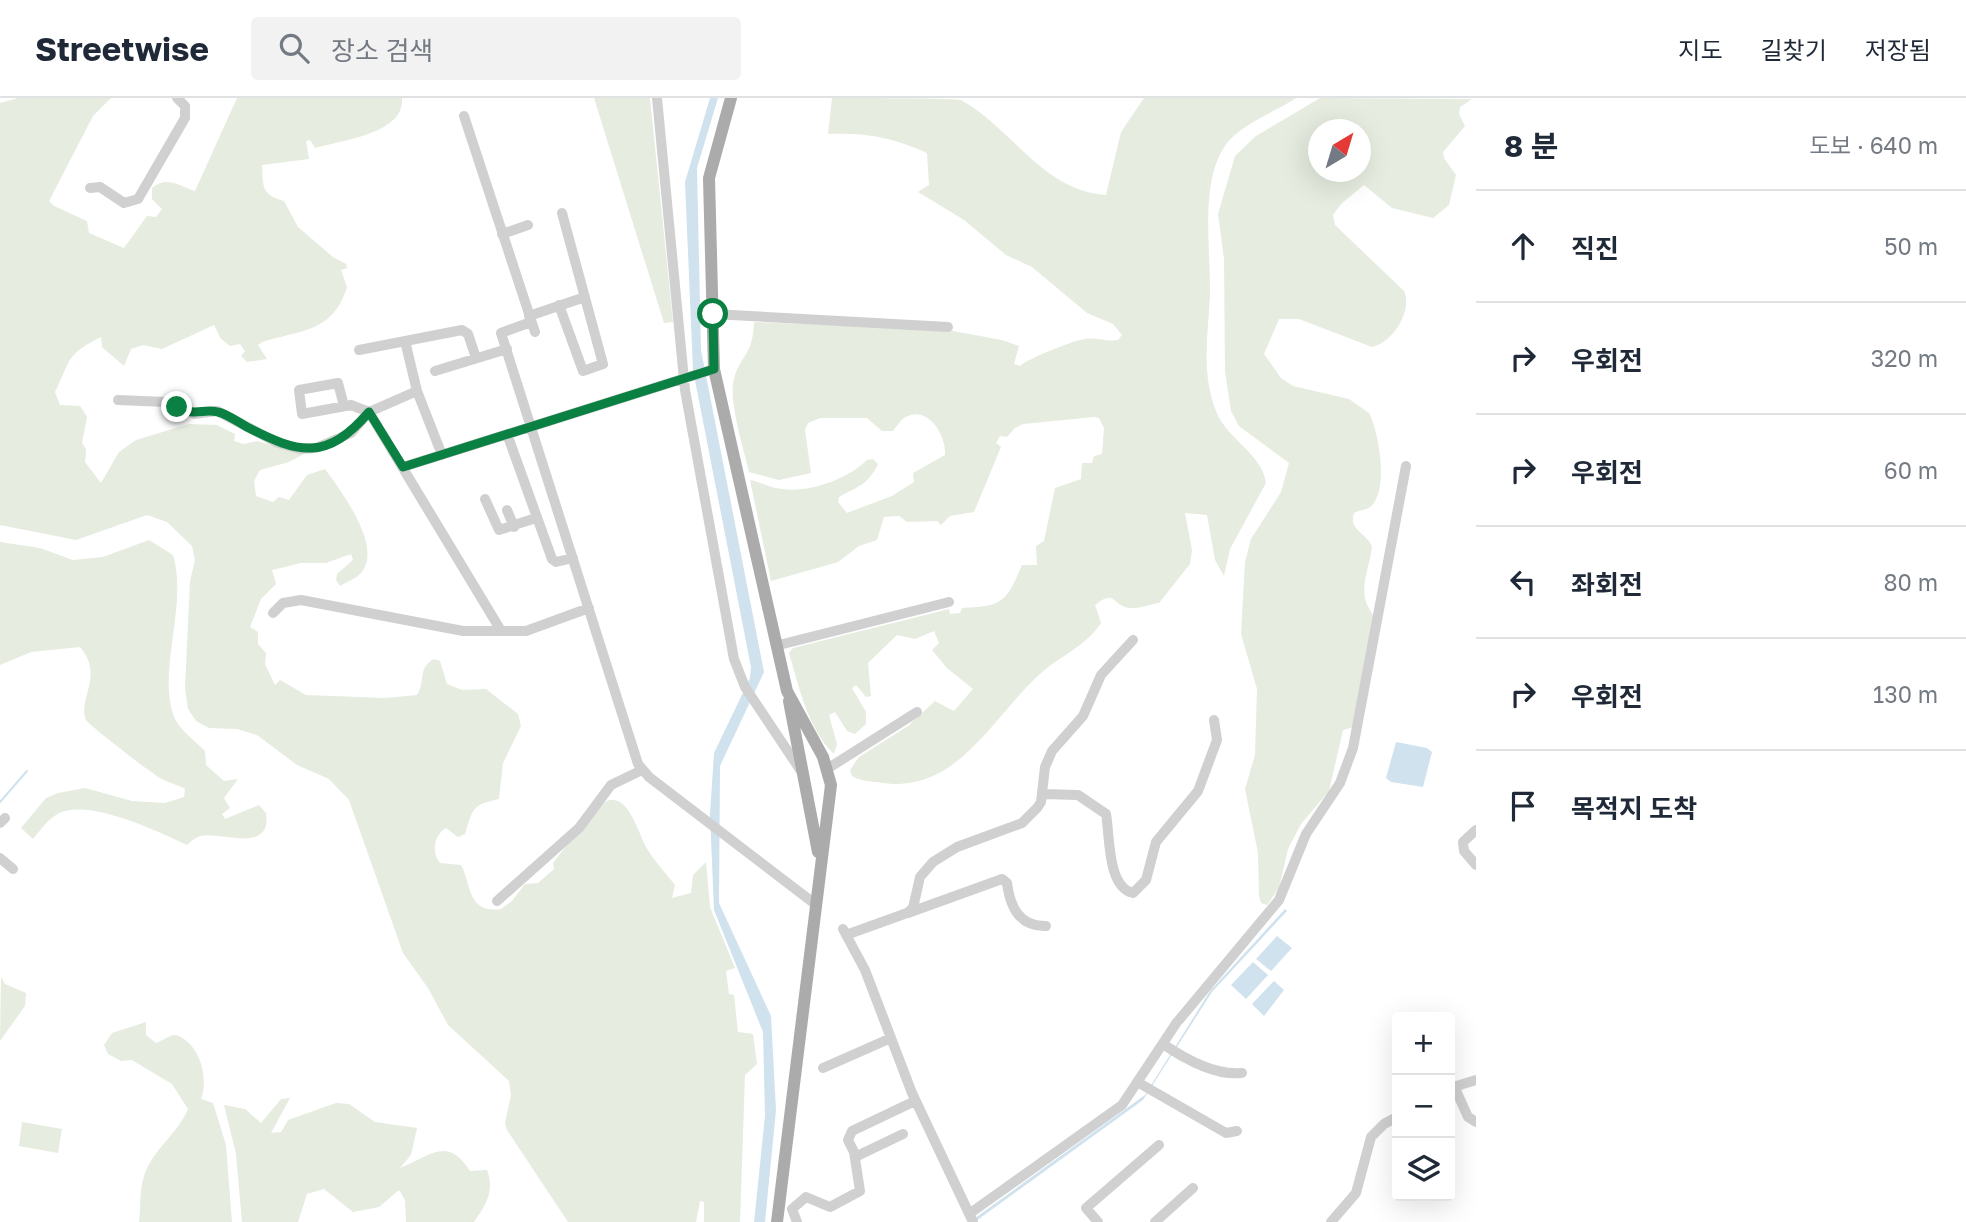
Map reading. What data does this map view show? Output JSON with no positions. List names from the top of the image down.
{
  "north": "top right",
  "page": {
    "header": "Streetwise",
    "search": "장소 검색",
    "nav": ["지도", "길찾기", "저장됨"],
    "heading": ["8 분", "도보 · 640 m"],
    "list": [
      ["직진", "50 m"],
      ["우회전", "320 m"],
      ["우회전", "60 m"],
      ["좌회전", "80 m"],
      ["우회전", "130 m"],
      "목적지 도착"
    ],
    "map_buttons": ["+", "−"]
  }
}
